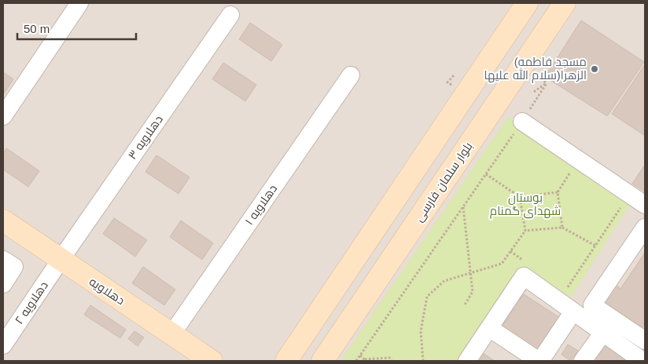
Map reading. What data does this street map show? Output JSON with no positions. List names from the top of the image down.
{
  "streets": {
    "main road": ["بلوار سلمان فارسی", "دهلاویه"],
    "street": ["دهلاویه ۳", "دهلاویه ۱", "دهلاویه ۲"]
  },
  "crossings": [
    ["دهلاویه ۳", "دهلاویه"],
    ["دهلاویه ۳", "دهلاویه ۲"],
    ["دهلاویه ۱", "دهلاویه"],
    ["دهلاویه", "دهلاویه ۲"]
  ],
  "parks": ["بوستان شهدای گمنام"],
  "places": ["(مسجد فاطمه الزهرا(سلام الله علیها"],
  "scale_bar": "50 m"
}
